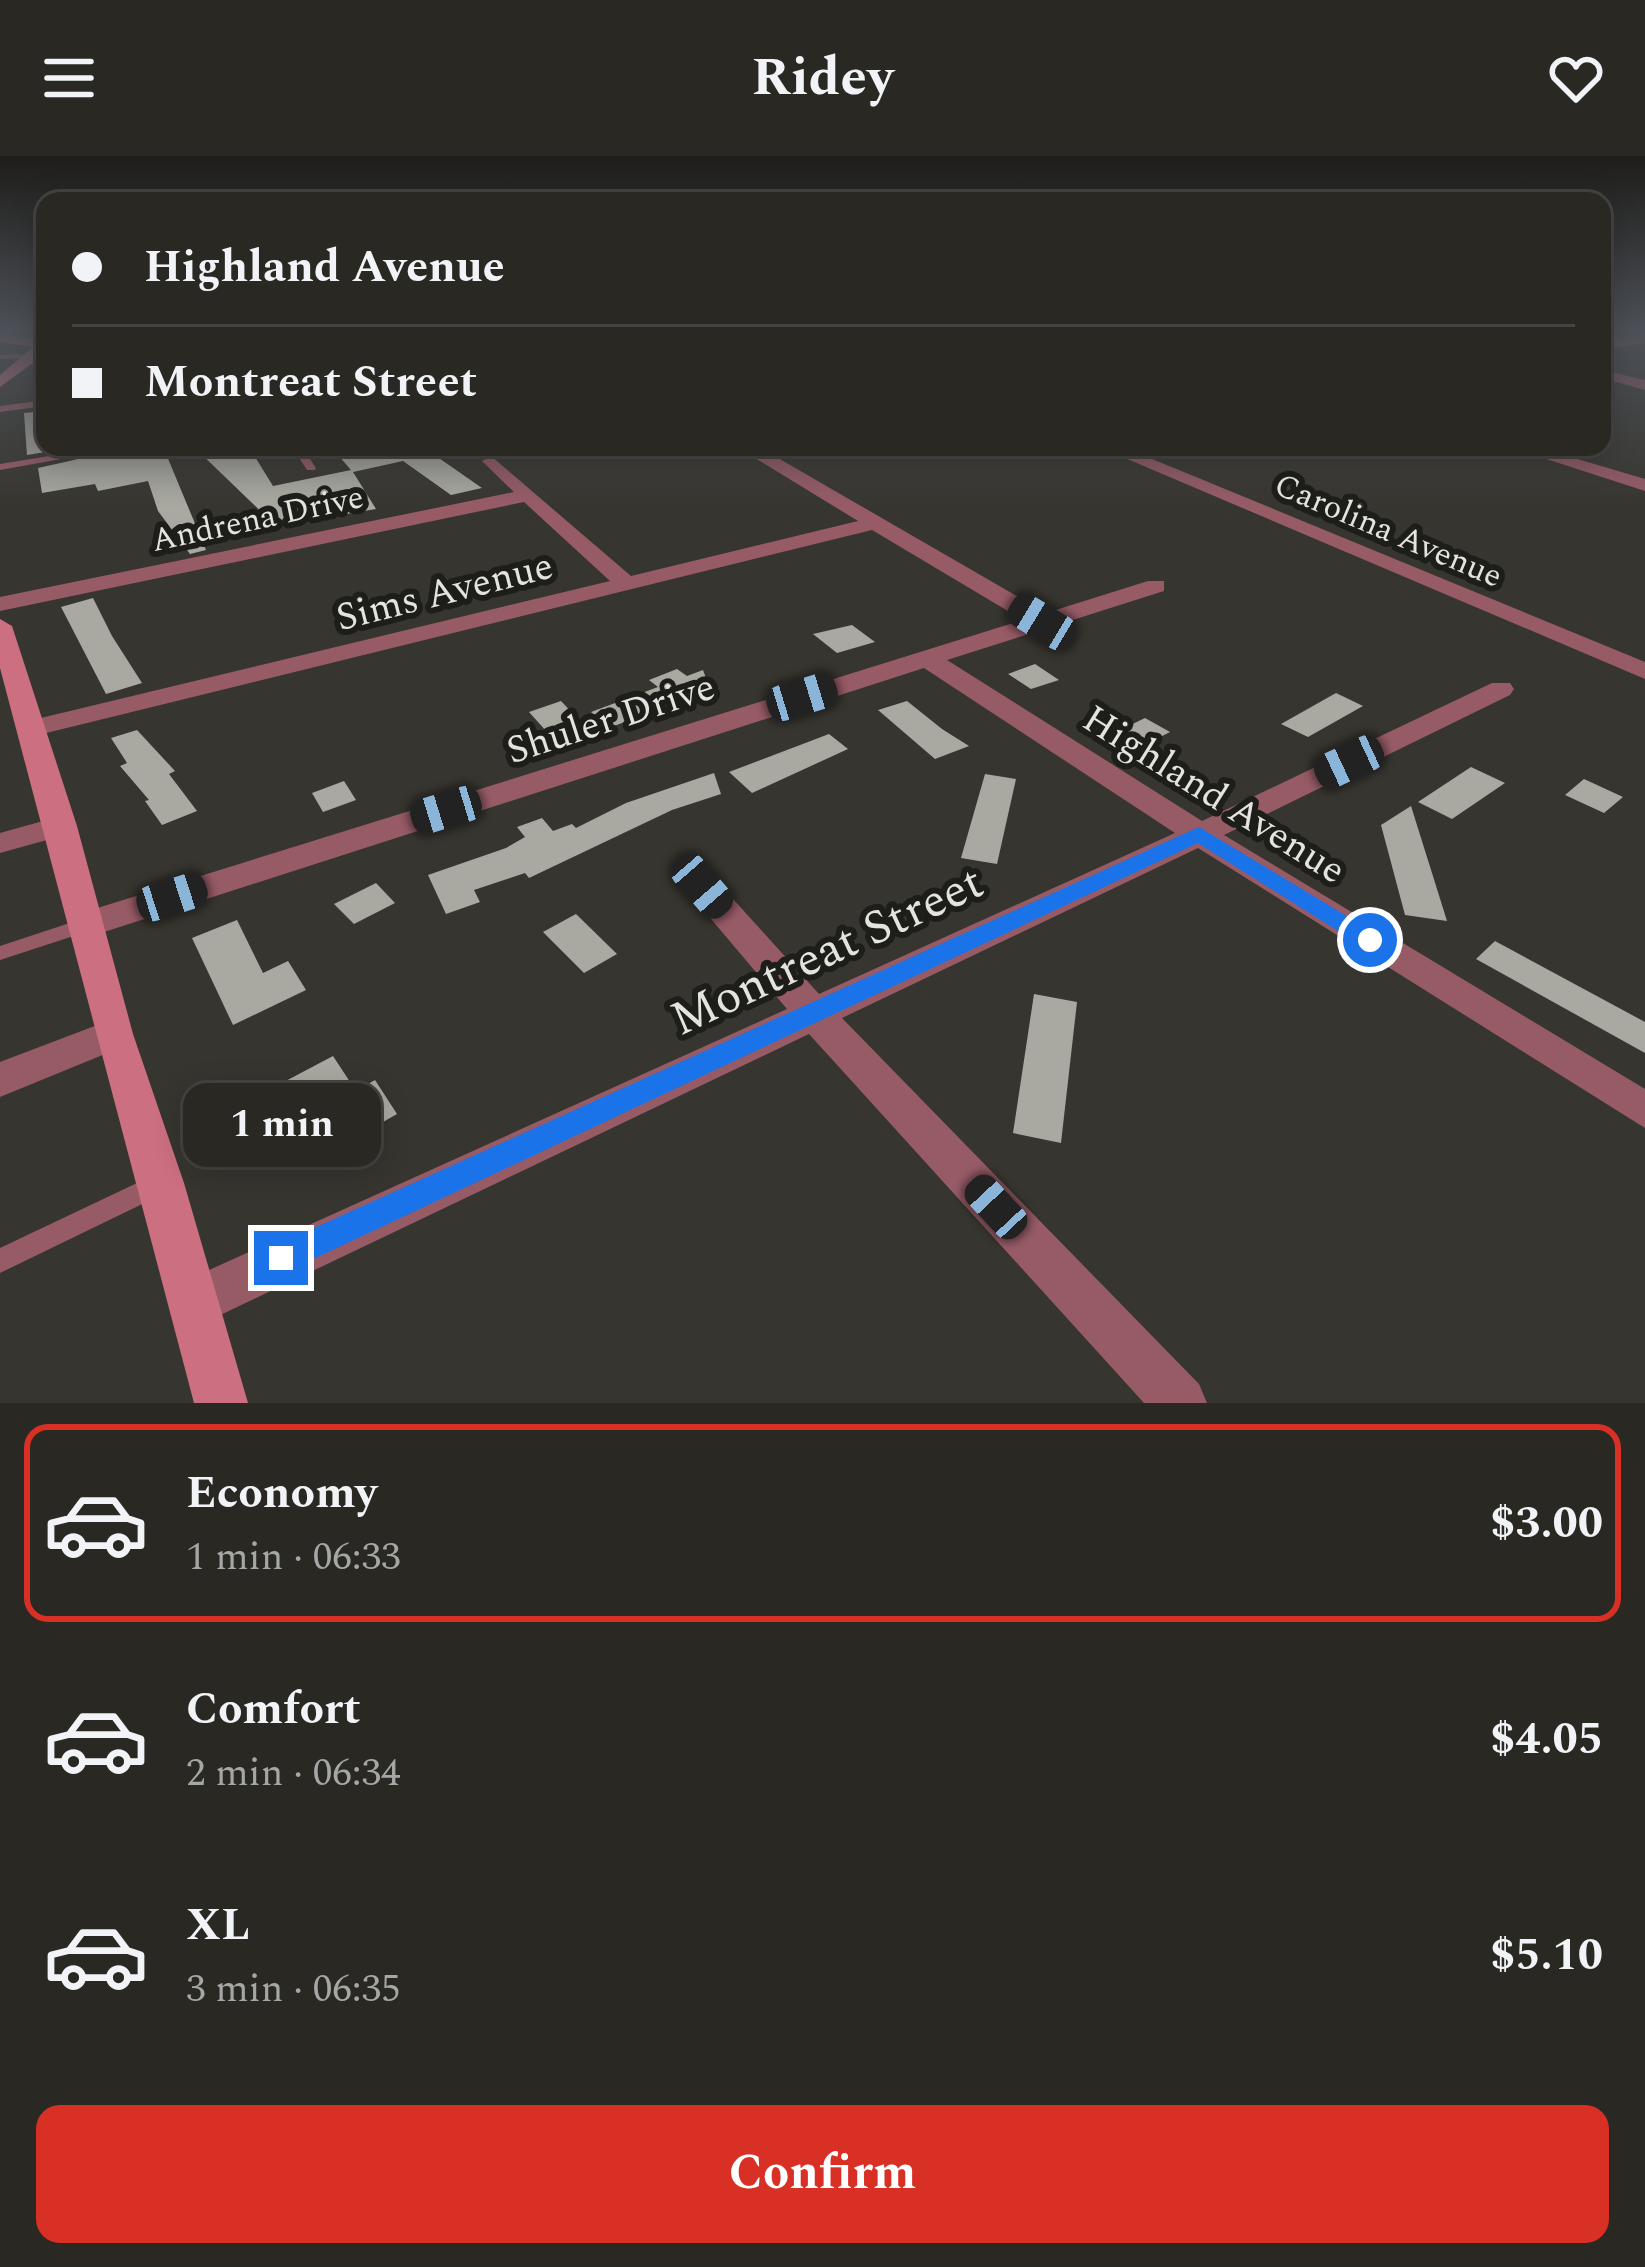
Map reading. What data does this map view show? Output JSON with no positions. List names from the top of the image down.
{
  "streets": {
    "street": [
      "Andrena Drive",
      "Carolina Avenue",
      "Sims Avenue",
      "Shuler Drive",
      "Highland Avenue",
      "Montreat Street"
    ]
  },
  "crossings": [
    ["Shuler Drive", "Highland Avenue"],
    ["Highland Avenue", "Montreat Street"]
  ],
  "page": {
    "header": "Ridey",
    "banner": ["Highland Avenue", "Montreat Street"],
    "bubble": "1 min",
    "list": [
      {
        "name": "Economy",
        "note": "1 min · 06:33",
        "value": "$3.00"
      },
      {
        "name": "Comfort",
        "note": "2 min · 06:34",
        "value": "$4.05"
      },
      {
        "name": "XL",
        "note": "3 min · 06:35",
        "value": "$5.10"
      }
    ],
    "buttons": "Confirm"
  }
}
